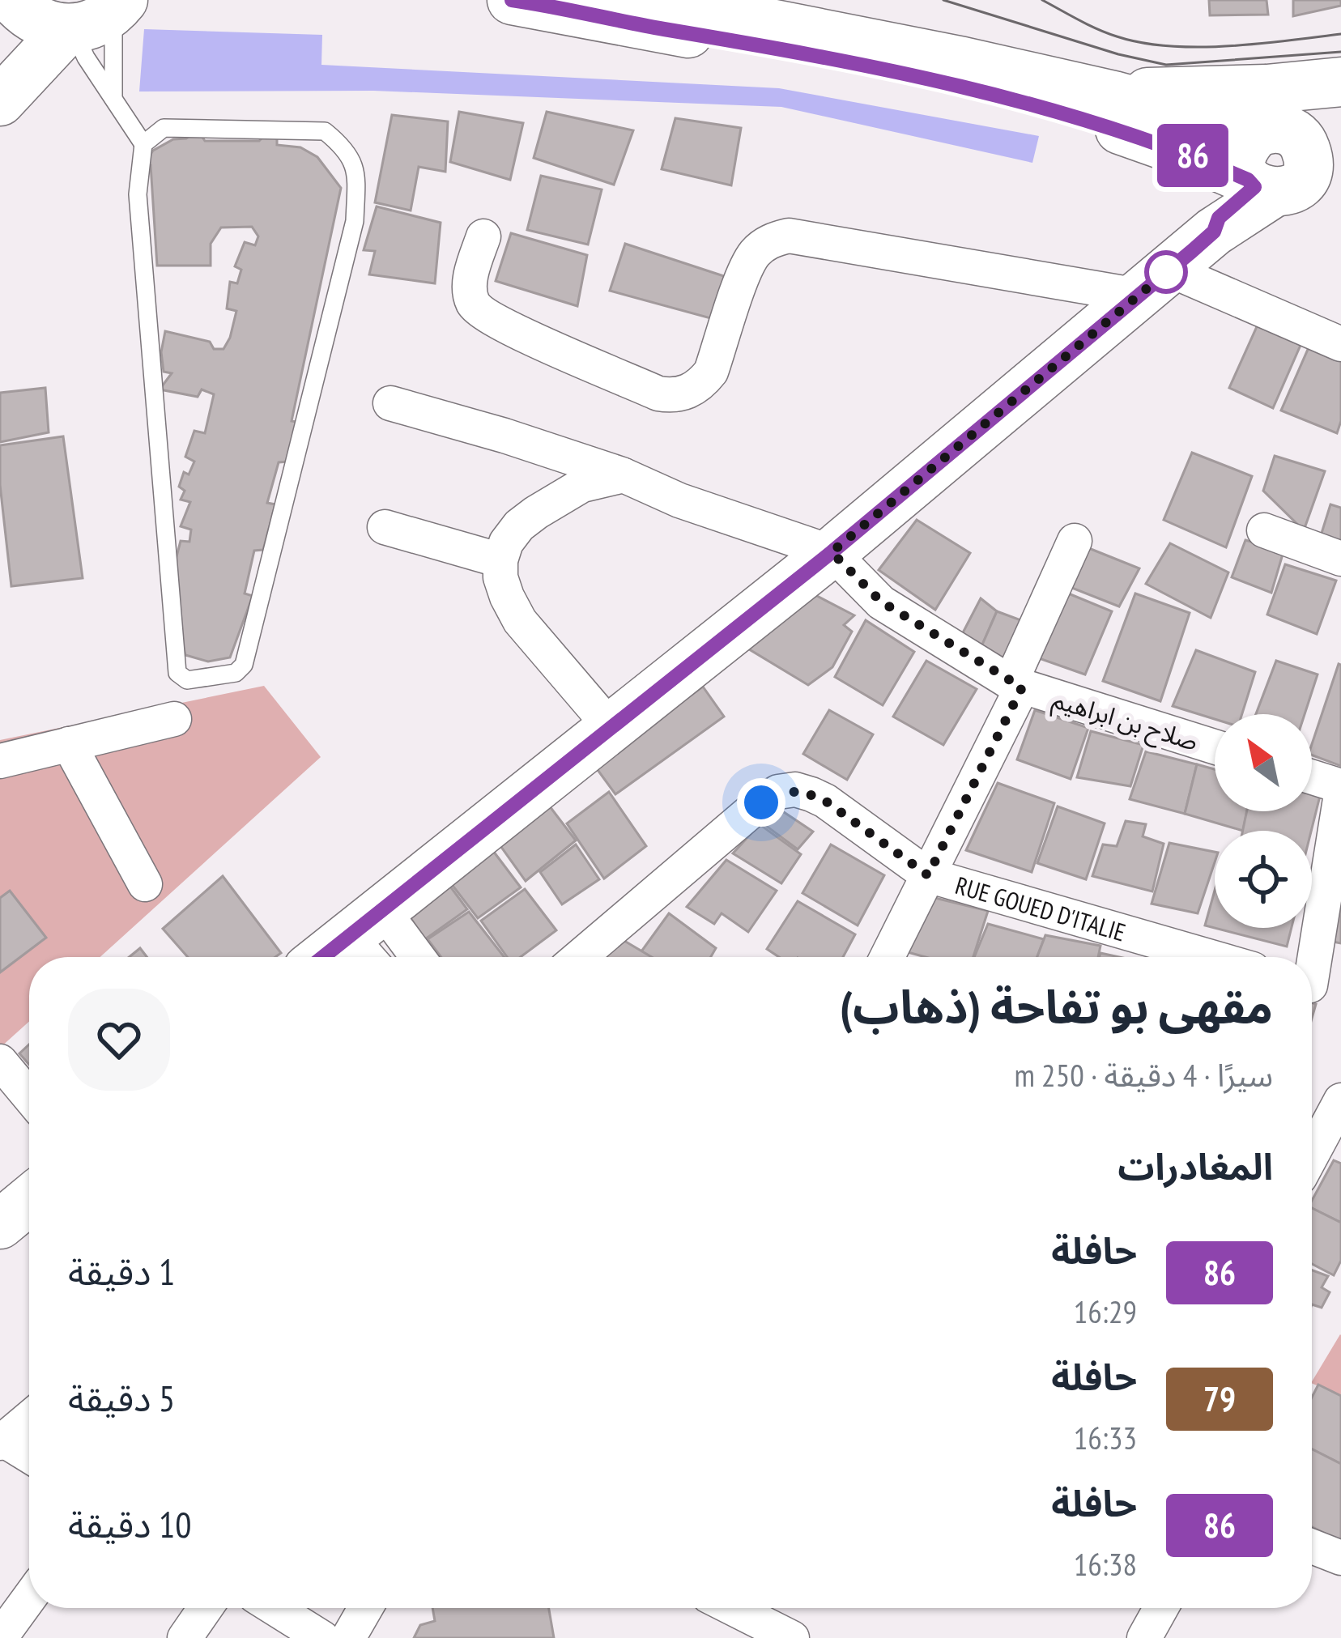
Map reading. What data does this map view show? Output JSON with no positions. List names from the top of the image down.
{
  "streets": {
    "street": ["صلاح بن ابراهيم", "RUE GOUED D'ITALIE"]
  },
  "lines": ["bus line 86"],
  "north": "top left",
  "page": {
    "on_map": "86",
    "heading": [
      ["مقهى بو تفاحة (ذهاب)", "سيرًا · 4 دقيقة · 250 m"],
      "المغادرات"
    ],
    "list": [
      {
        "mark": "86",
        "name": "حافلة",
        "note": "16:29",
        "value": "1 دقيقة"
      },
      {
        "mark": "79",
        "name": "حافلة",
        "note": "16:33",
        "value": "5 دقيقة"
      },
      {
        "mark": "86",
        "name": "حافلة",
        "note": "16:38",
        "value": "10 دقيقة"
      }
    ]
  }
}
